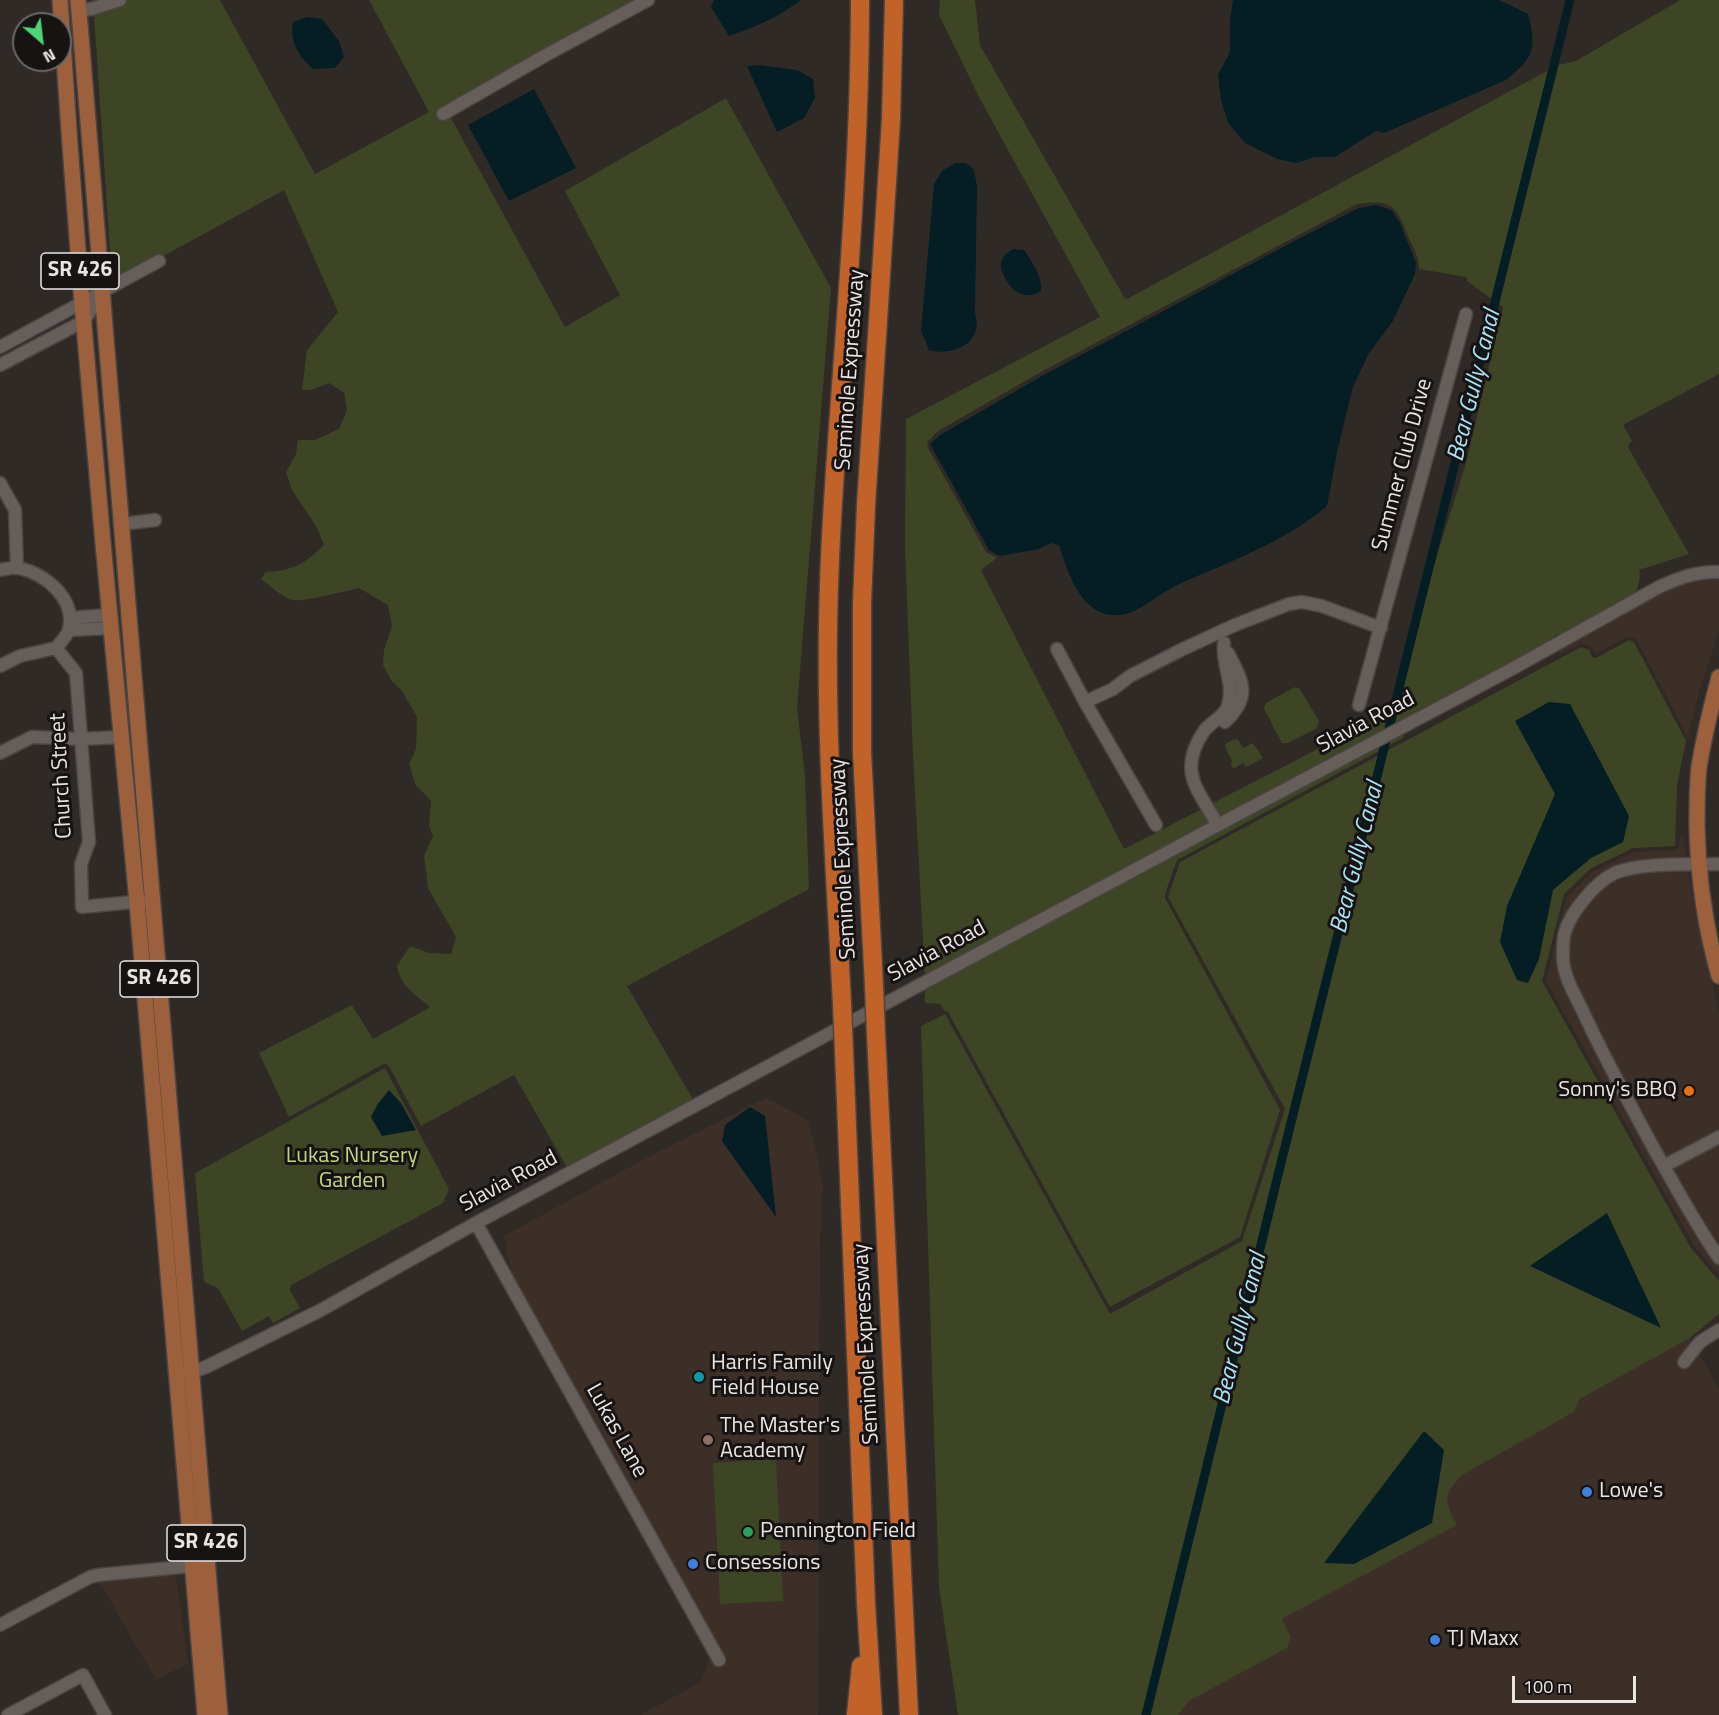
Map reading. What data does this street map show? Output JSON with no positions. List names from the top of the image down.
{
  "streets": {
    "highway": ["Seminole Expressway"],
    "main road": ["SR 426"],
    "street": [
      "Summer Club Drive",
      "Slavia Road",
      "Church Street",
      "Lukas Lane"
    ]
  },
  "crossings": [
    ["SR 426", "Slavia Road"],
    ["SR 426", "Church Street"],
    ["Slavia Road", "Lukas Lane"]
  ],
  "water": ["Bear Gully Canal"],
  "parks": ["Lukas Nursery Garden"],
  "places": [
    "Sonny's BBQ",
    "Harris Family Field House",
    "The Master's Academy",
    "Lowe's",
    "Pennington Field",
    "Consessions",
    "TJ Maxx"
  ],
  "scale_bar": "100 m",
  "north": "bottom right"
}
